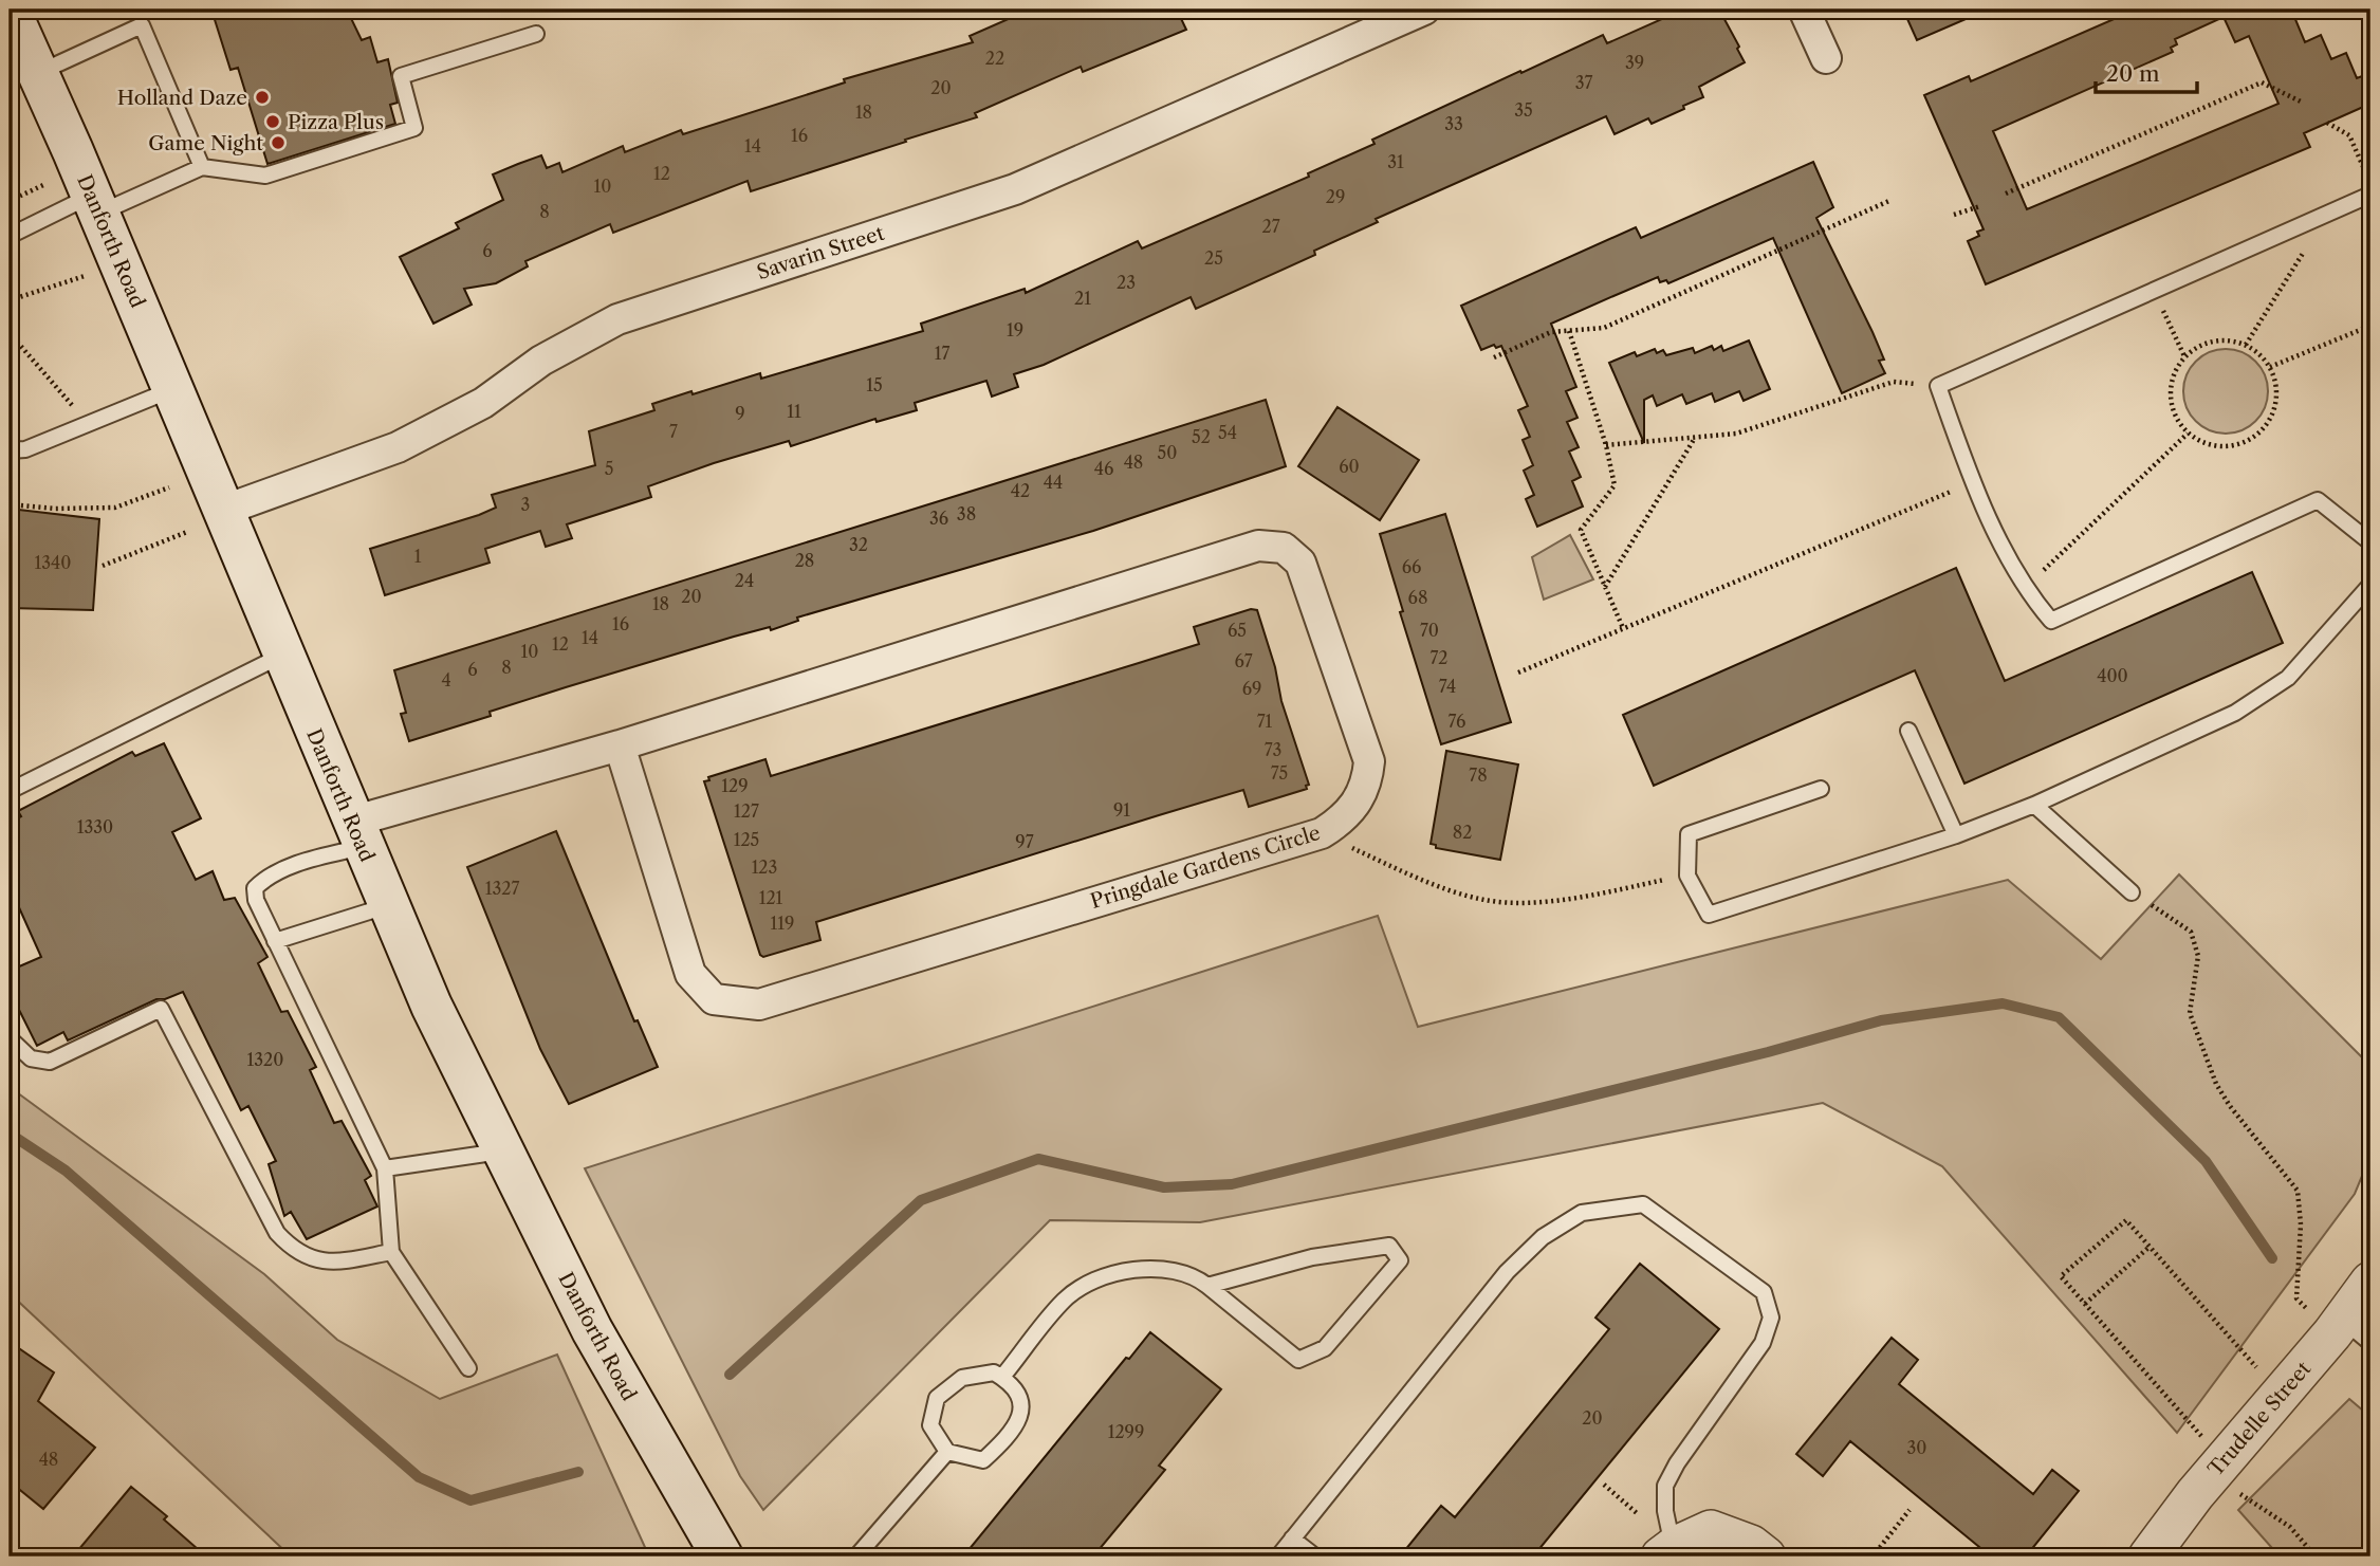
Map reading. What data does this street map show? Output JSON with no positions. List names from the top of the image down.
{
  "streets": {
    "main road": ["Danforth Road"],
    "street": ["Savarin Street", "Pringdale Gardens Circle", "Trudelle Street"]
  },
  "crossings": [
    ["Danforth Road", "Savarin Street"],
    ["Danforth Road", "Pringdale Gardens Circle"]
  ],
  "places": ["Holland Daze", "Pizza Plus", "Game Night"],
  "house_numbers": [
    "22",
    "39",
    "37",
    "20",
    "35",
    "18",
    "33",
    "16",
    "14",
    "31",
    "12",
    "10",
    "29",
    "8",
    "27",
    "6",
    "25",
    "23",
    "21",
    "19",
    "17",
    "15",
    "11",
    "9",
    "7",
    "54",
    "52",
    "50",
    "48",
    "60",
    "5",
    "46",
    "44",
    "42",
    "3",
    "38",
    "36",
    "32",
    "1",
    "28",
    "1340",
    "66",
    "24",
    "20",
    "68",
    "18",
    "16",
    "65",
    "70",
    "14",
    "12",
    "10",
    "72",
    "67",
    "8",
    "6",
    "400",
    "4",
    "74",
    "69",
    "71",
    "76",
    "73",
    "75",
    "78",
    "129",
    "91",
    "127",
    "1330",
    "82",
    "125",
    "97",
    "123",
    "1327",
    "121",
    "119",
    "1320",
    "20",
    "1299",
    "30",
    "48"
  ],
  "scale_bar": "20 m"
}
